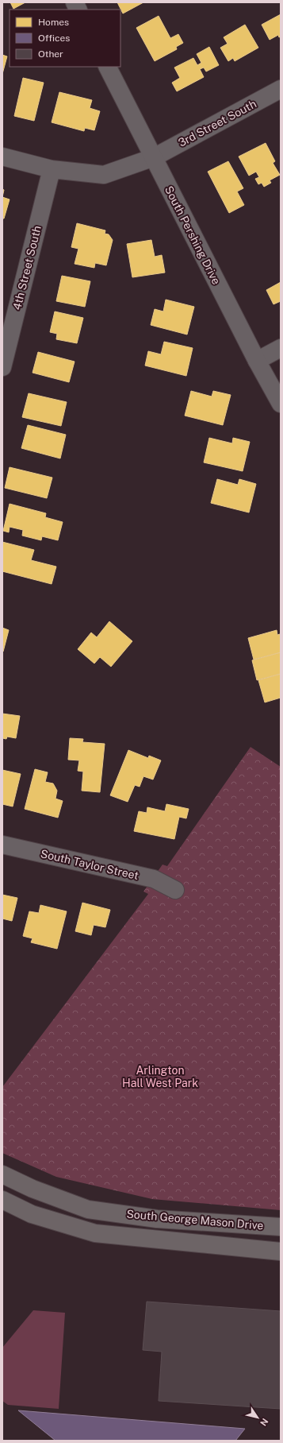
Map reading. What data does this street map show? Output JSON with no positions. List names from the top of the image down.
{
  "streets": {
    "main road": ["South George Mason Drive"],
    "street": [
      "3rd Street South",
      "South Pershing Drive",
      "4th Street South",
      "South Taylor Street"
    ]
  },
  "crossings": [
    ["3rd Street South", "South Pershing Drive"],
    ["3rd Street South", "4th Street South"]
  ],
  "parks": ["Arlington Hall West Park"],
  "legend": ["Homes", "Offices", "Other"],
  "north": "bottom right"
}
